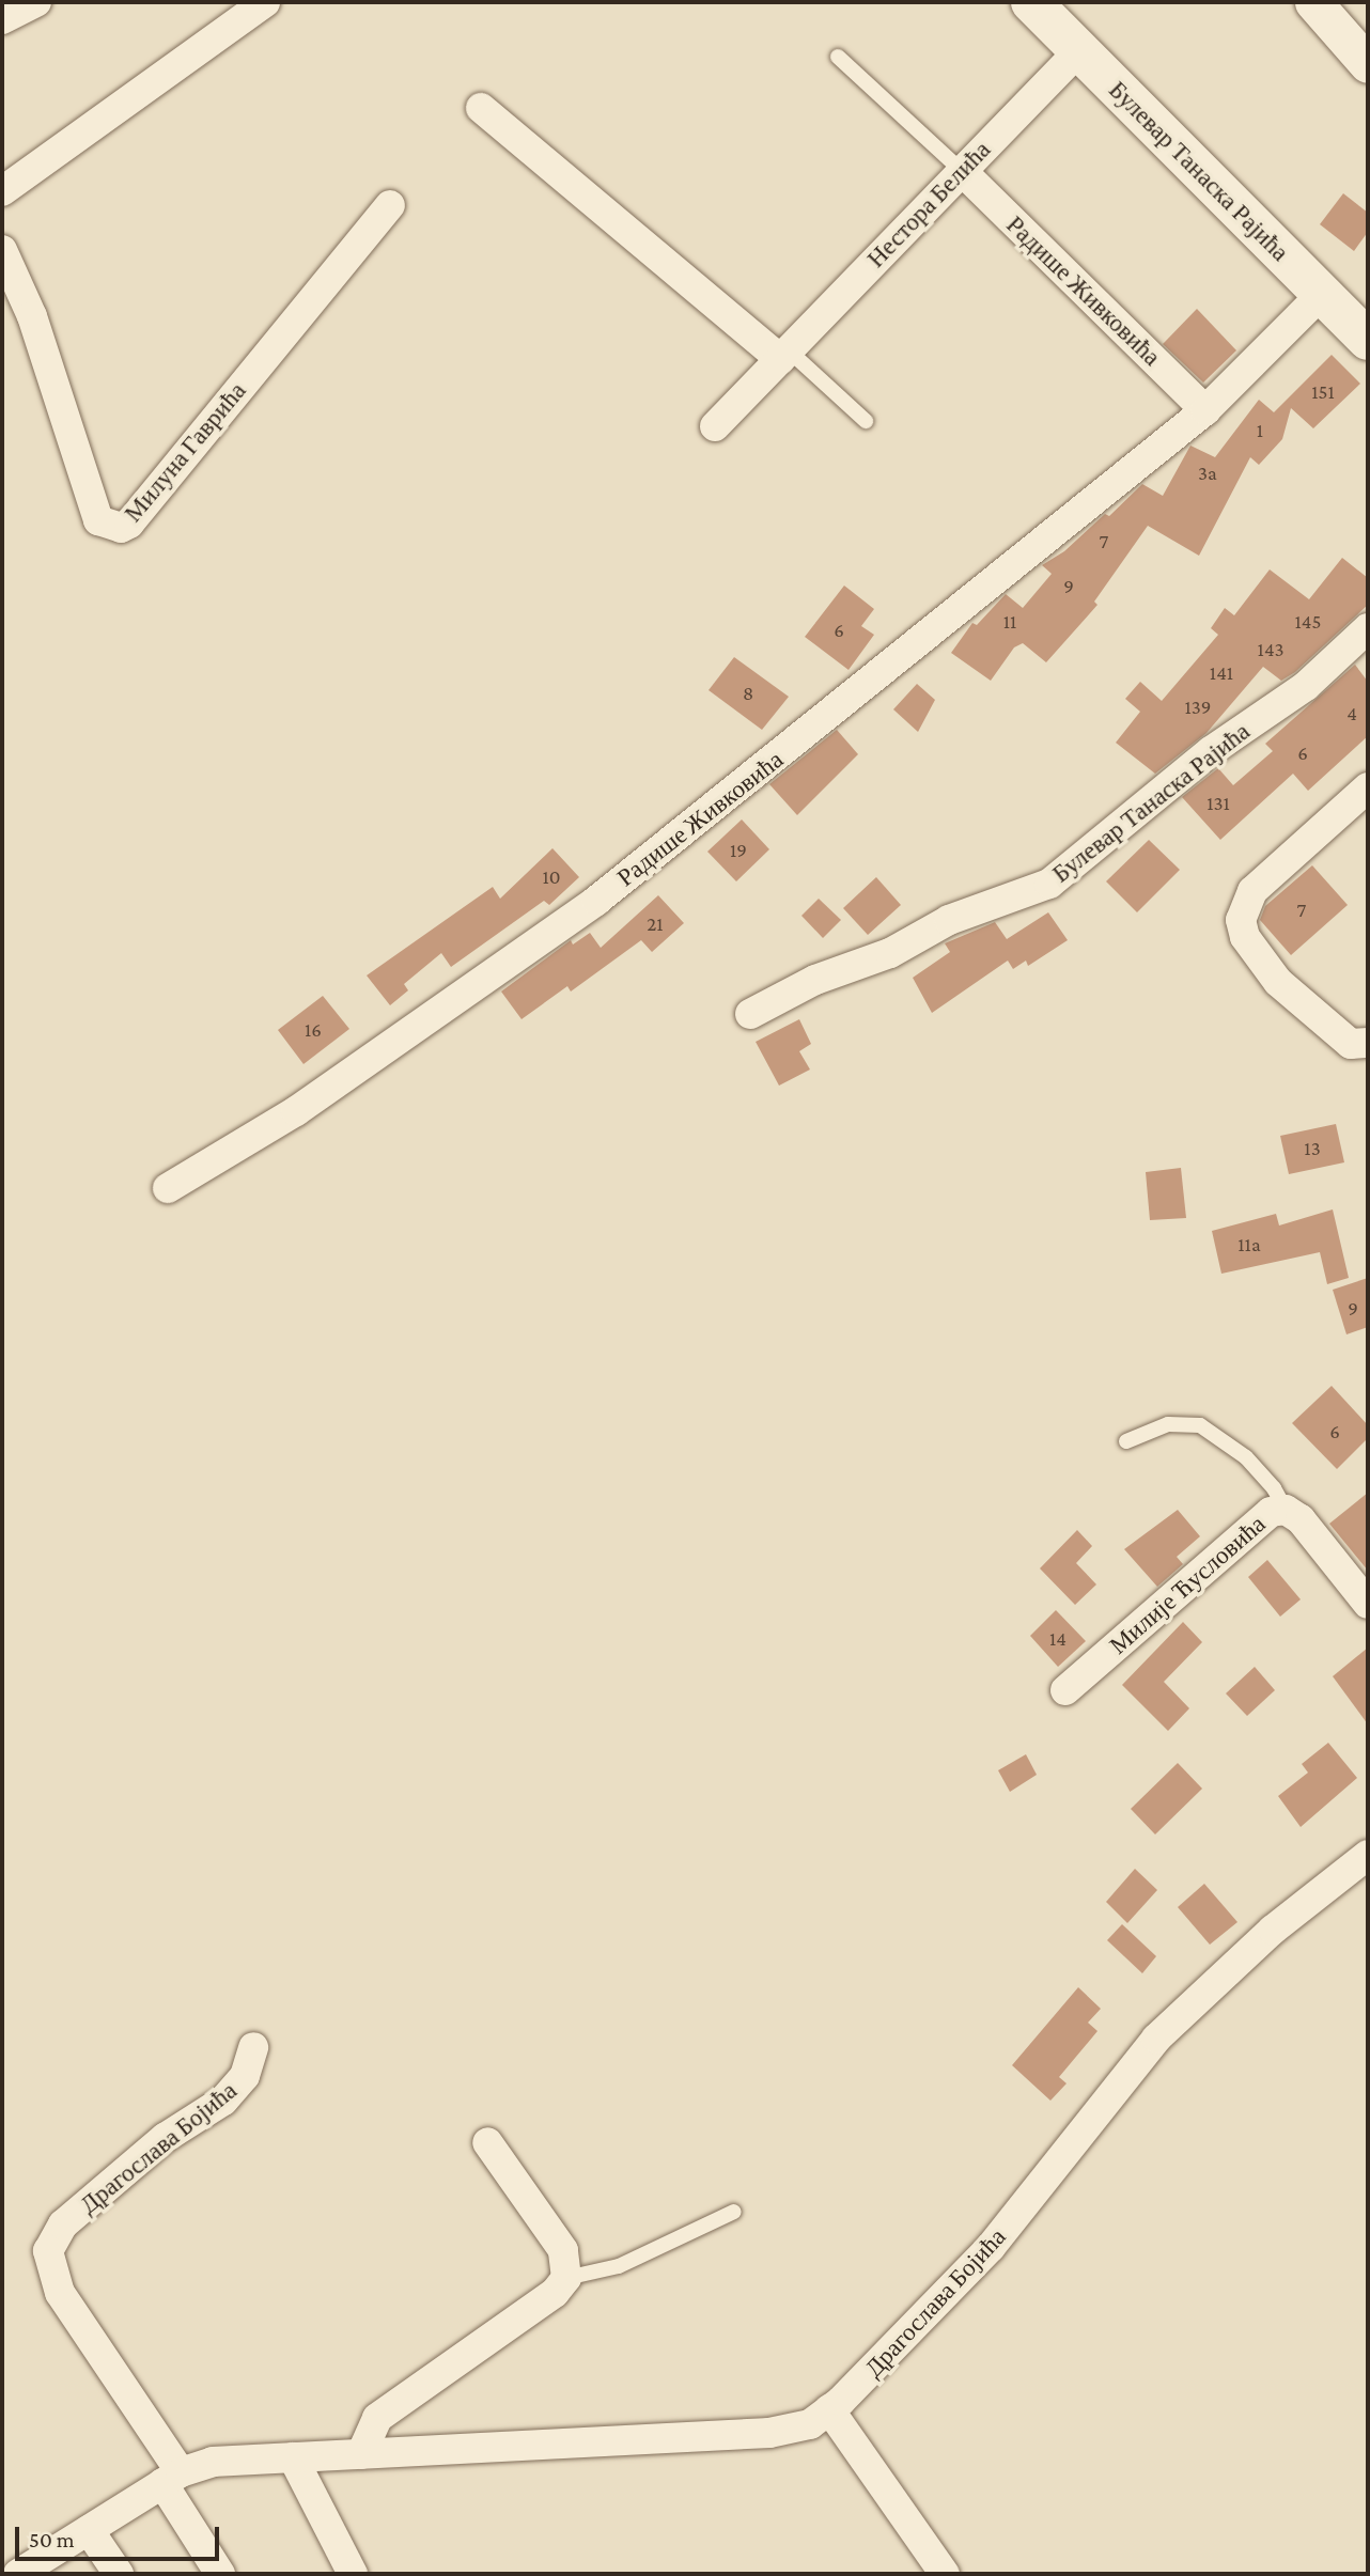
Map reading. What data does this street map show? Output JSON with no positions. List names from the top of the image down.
{
  "streets": {
    "main road": ["Булевар Танаска Рајића"],
    "street": [
      "Нестора Белића",
      "Радише Живковића",
      "Милуна Гаврића",
      "Милије Ћусловића",
      "Драгослава Бојића"
    ]
  },
  "crossings": [
    ["Булевар Танаска Рајића", "Нестора Белића"],
    ["Булевар Танаска Рајића", "Радише Живковића"],
    ["Нестора Белића", "Радише Живковића"]
  ],
  "house_numbers": [
    "151",
    "1",
    "3a",
    "7",
    "9",
    "11",
    "145",
    "6",
    "143",
    "141",
    "8",
    "139",
    "4",
    "6",
    "131",
    "19",
    "10",
    "7",
    "21",
    "16",
    "13",
    "11a",
    "9",
    "6",
    "14"
  ],
  "scale_bar": "50 m"
}
